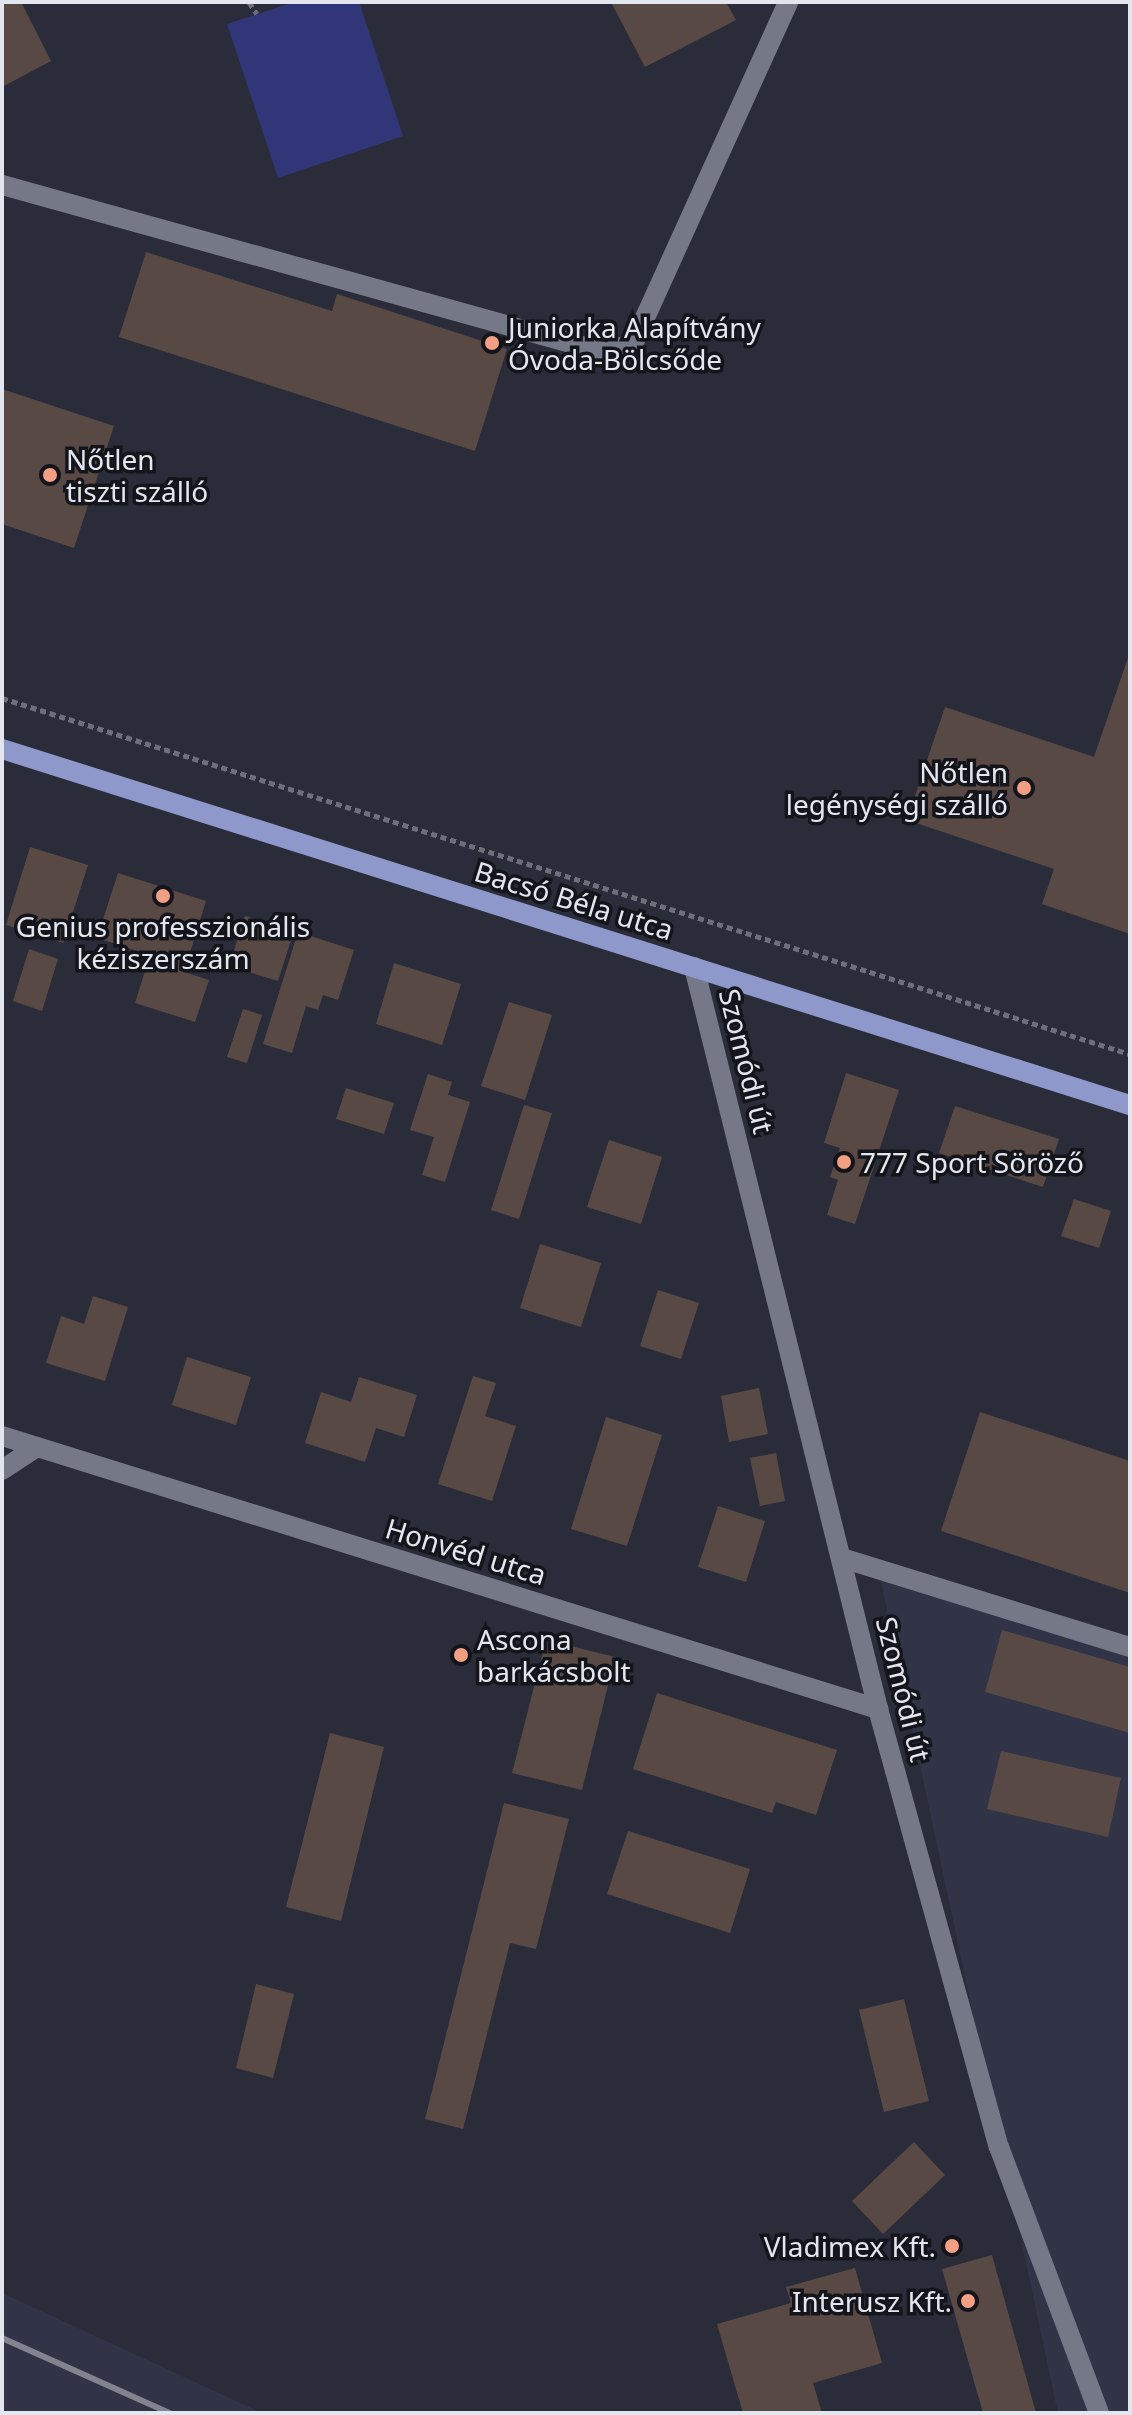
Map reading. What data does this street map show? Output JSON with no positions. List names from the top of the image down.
{
  "streets": {
    "main road": ["Bacsó Béla utca"],
    "street": ["Szomódi út", "Honvéd utca"]
  },
  "crossings": [
    ["Bacsó Béla utca", "Szomódi út"],
    ["Szomódi út", "Honvéd utca"]
  ],
  "places": [
    "Juniorka Alapítvány Óvoda-Bölcsőde",
    "Nőtlen tiszti szálló",
    "Nőtlen legénységi szálló",
    "Genius professzionális kéziszerszám",
    "777 Sport Söröző",
    "Ascona barkácsbolt",
    "Vladimex Kft.",
    "Interusz Kft."
  ]
}
